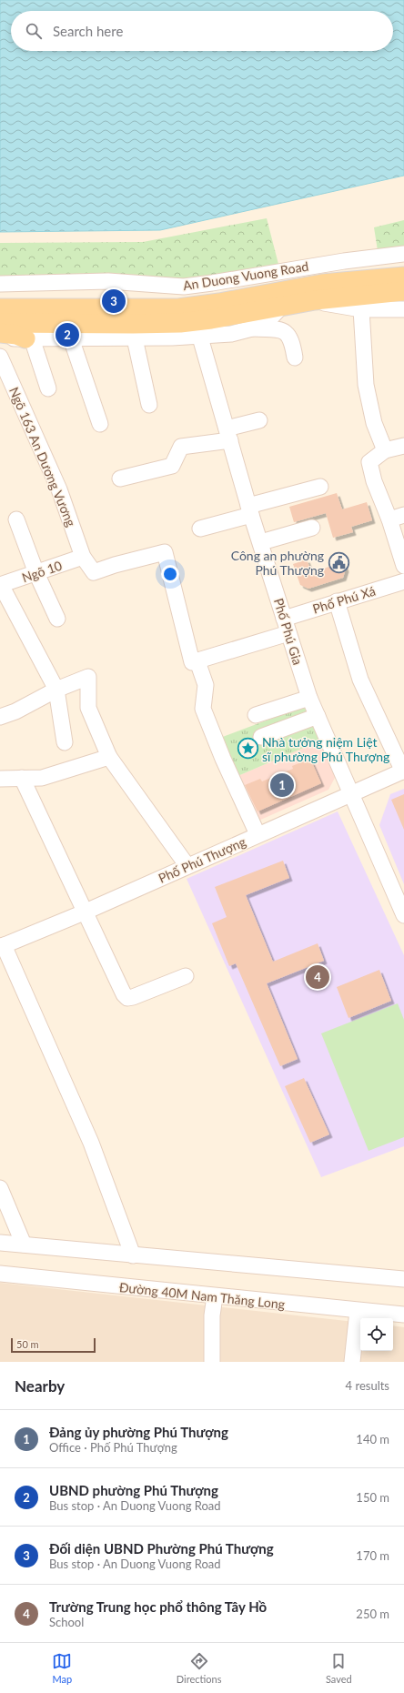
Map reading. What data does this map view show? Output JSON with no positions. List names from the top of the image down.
{
  "streets": {
    "main road": ["An Duong Vuong Road"],
    "street": [
      "Ngõ 163 An Dương Vương",
      "Ngõ 10",
      "Phố Phú Xá",
      "Phố Phú Gia",
      "Phố Phú Thượng",
      "Đường 40M Nam Thăng Long"
    ]
  },
  "crossings": [
    ["Ngõ 163 An Dương Vương", "Ngõ 10"],
    ["Phố Phú Xá", "Phố Phú Gia"],
    ["Phố Phú Gia", "Phố Phú Thượng"]
  ],
  "places": {
    "public building": ["Công an phường Phú Thượng"],
    "place": ["Nhà tưởng niệm Liệt sĩ phường Phú Thượng"]
  },
  "scale_bar": "50 m",
  "page": {
    "search": "Search here",
    "pins": [
      "3",
      "2",
      "1",
      "4"
    ],
    "scale": "50 m",
    "heading": ["Nearby", "4 results"],
    "list": [
      {
        "mark": "1",
        "name": "Đảng ủy phường Phú Thượng",
        "note": "Office · Phố Phú Thượng",
        "value": "140 m"
      },
      {
        "mark": "2",
        "name": "UBND phường Phú Thượng",
        "note": "Bus stop · An Duong Vuong Road",
        "value": "150 m"
      },
      {
        "mark": "3",
        "name": "Đối diện UBND Phường Phú Thượng",
        "note": "Bus stop · An Duong Vuong Road",
        "value": "170 m"
      },
      {
        "mark": "4",
        "name": "Trường Trung học phổ thông Tây Hồ",
        "note": "School",
        "value": "250 m"
      }
    ],
    "nav": ["Map", "Directions", "Saved"]
  }
}
